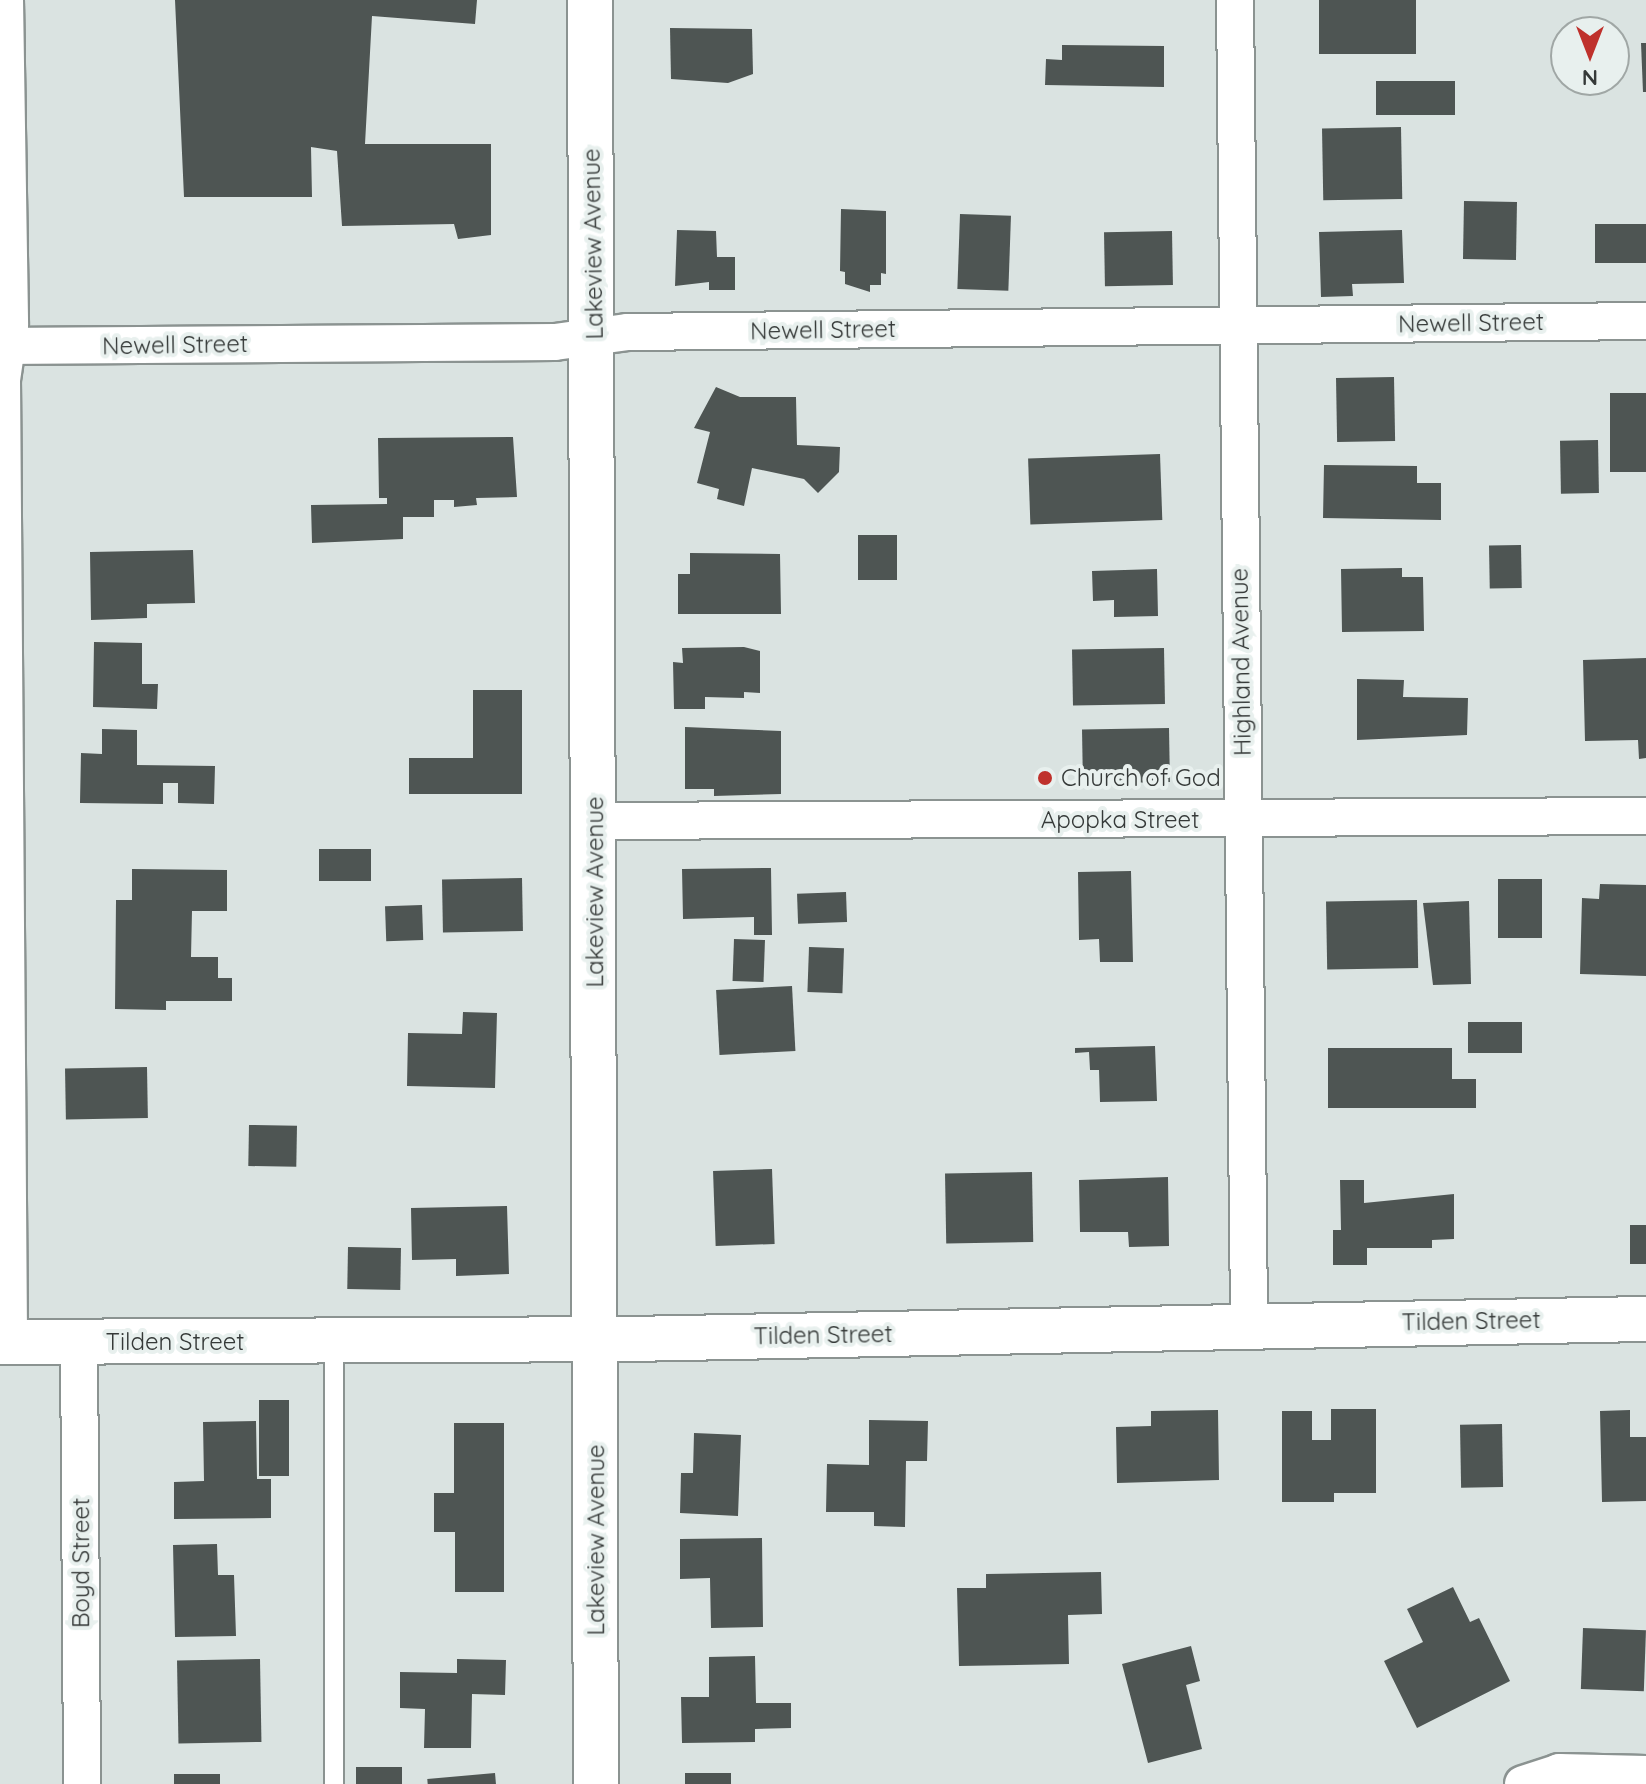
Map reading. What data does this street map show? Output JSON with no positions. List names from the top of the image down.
{
  "streets": {
    "street": [
      "Lakeview Avenue",
      "Newell Street",
      "Highland Avenue",
      "Apopka Street",
      "Tilden Street",
      "Boyd Street"
    ]
  },
  "crossings": [
    ["Lakeview Avenue", "Newell Street"],
    ["Lakeview Avenue", "Apopka Street"],
    ["Lakeview Avenue", "Tilden Street"],
    ["Newell Street", "Highland Avenue"],
    ["Highland Avenue", "Apopka Street"],
    ["Highland Avenue", "Tilden Street"],
    ["Tilden Street", "Boyd Street"]
  ],
  "places": ["Church of God"],
  "north": "bottom"
}
